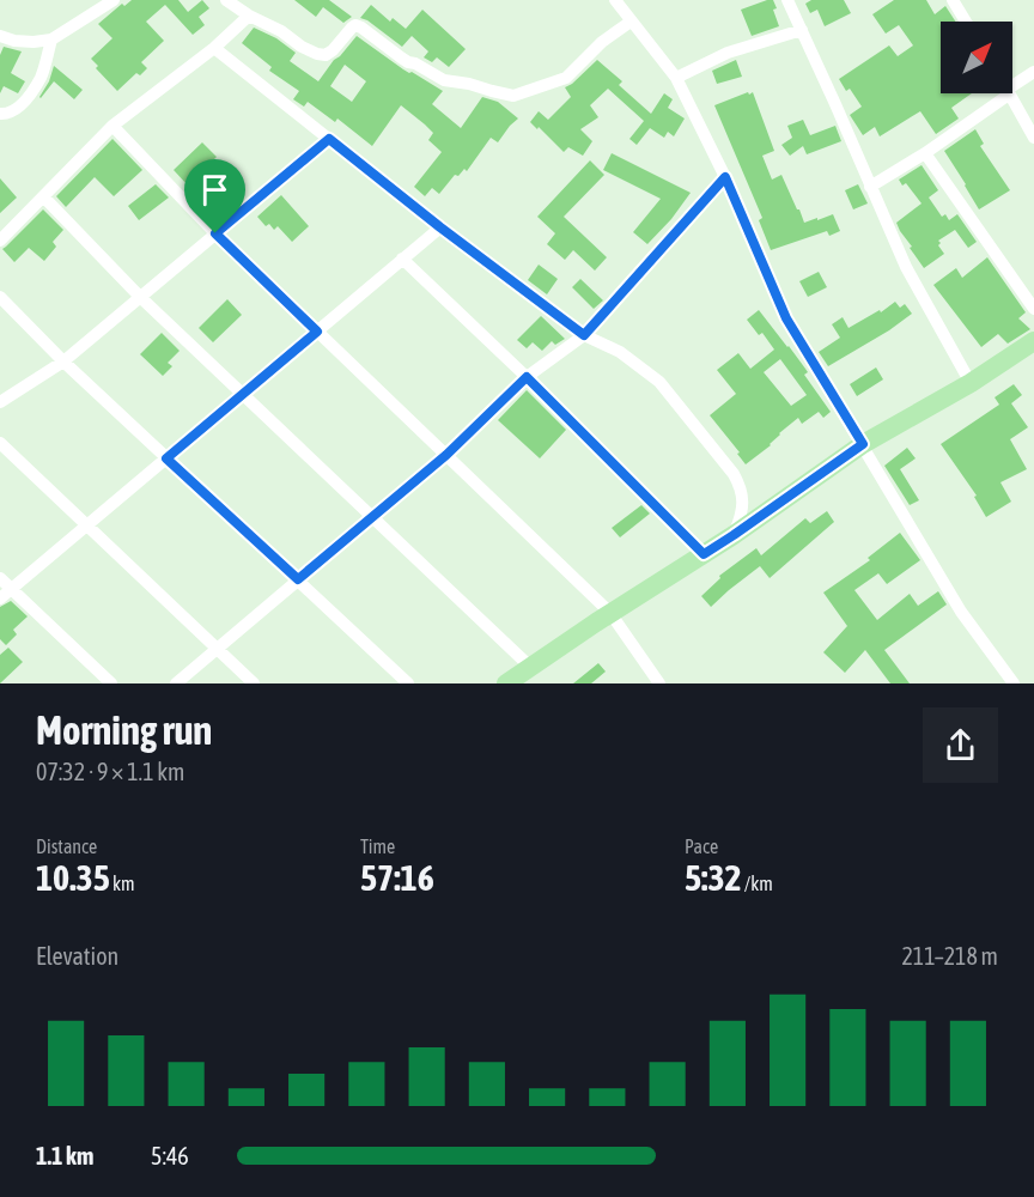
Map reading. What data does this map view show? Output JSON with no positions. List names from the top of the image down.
{
  "north": "top right",
  "page": {
    "heading": ["Morning run", "07:32 · 9 × 1.1 km"],
    "stats": [
      ["Distance", "10.35 km"],
      ["Time", "57:16"],
      ["Pace", "5:32 /km"]
    ],
    "chart": ["Elevation", "211–218 m"],
    "list": [
      {
        "name": "1.1 km",
        "note": "5:46"
      }
    ]
  }
}
